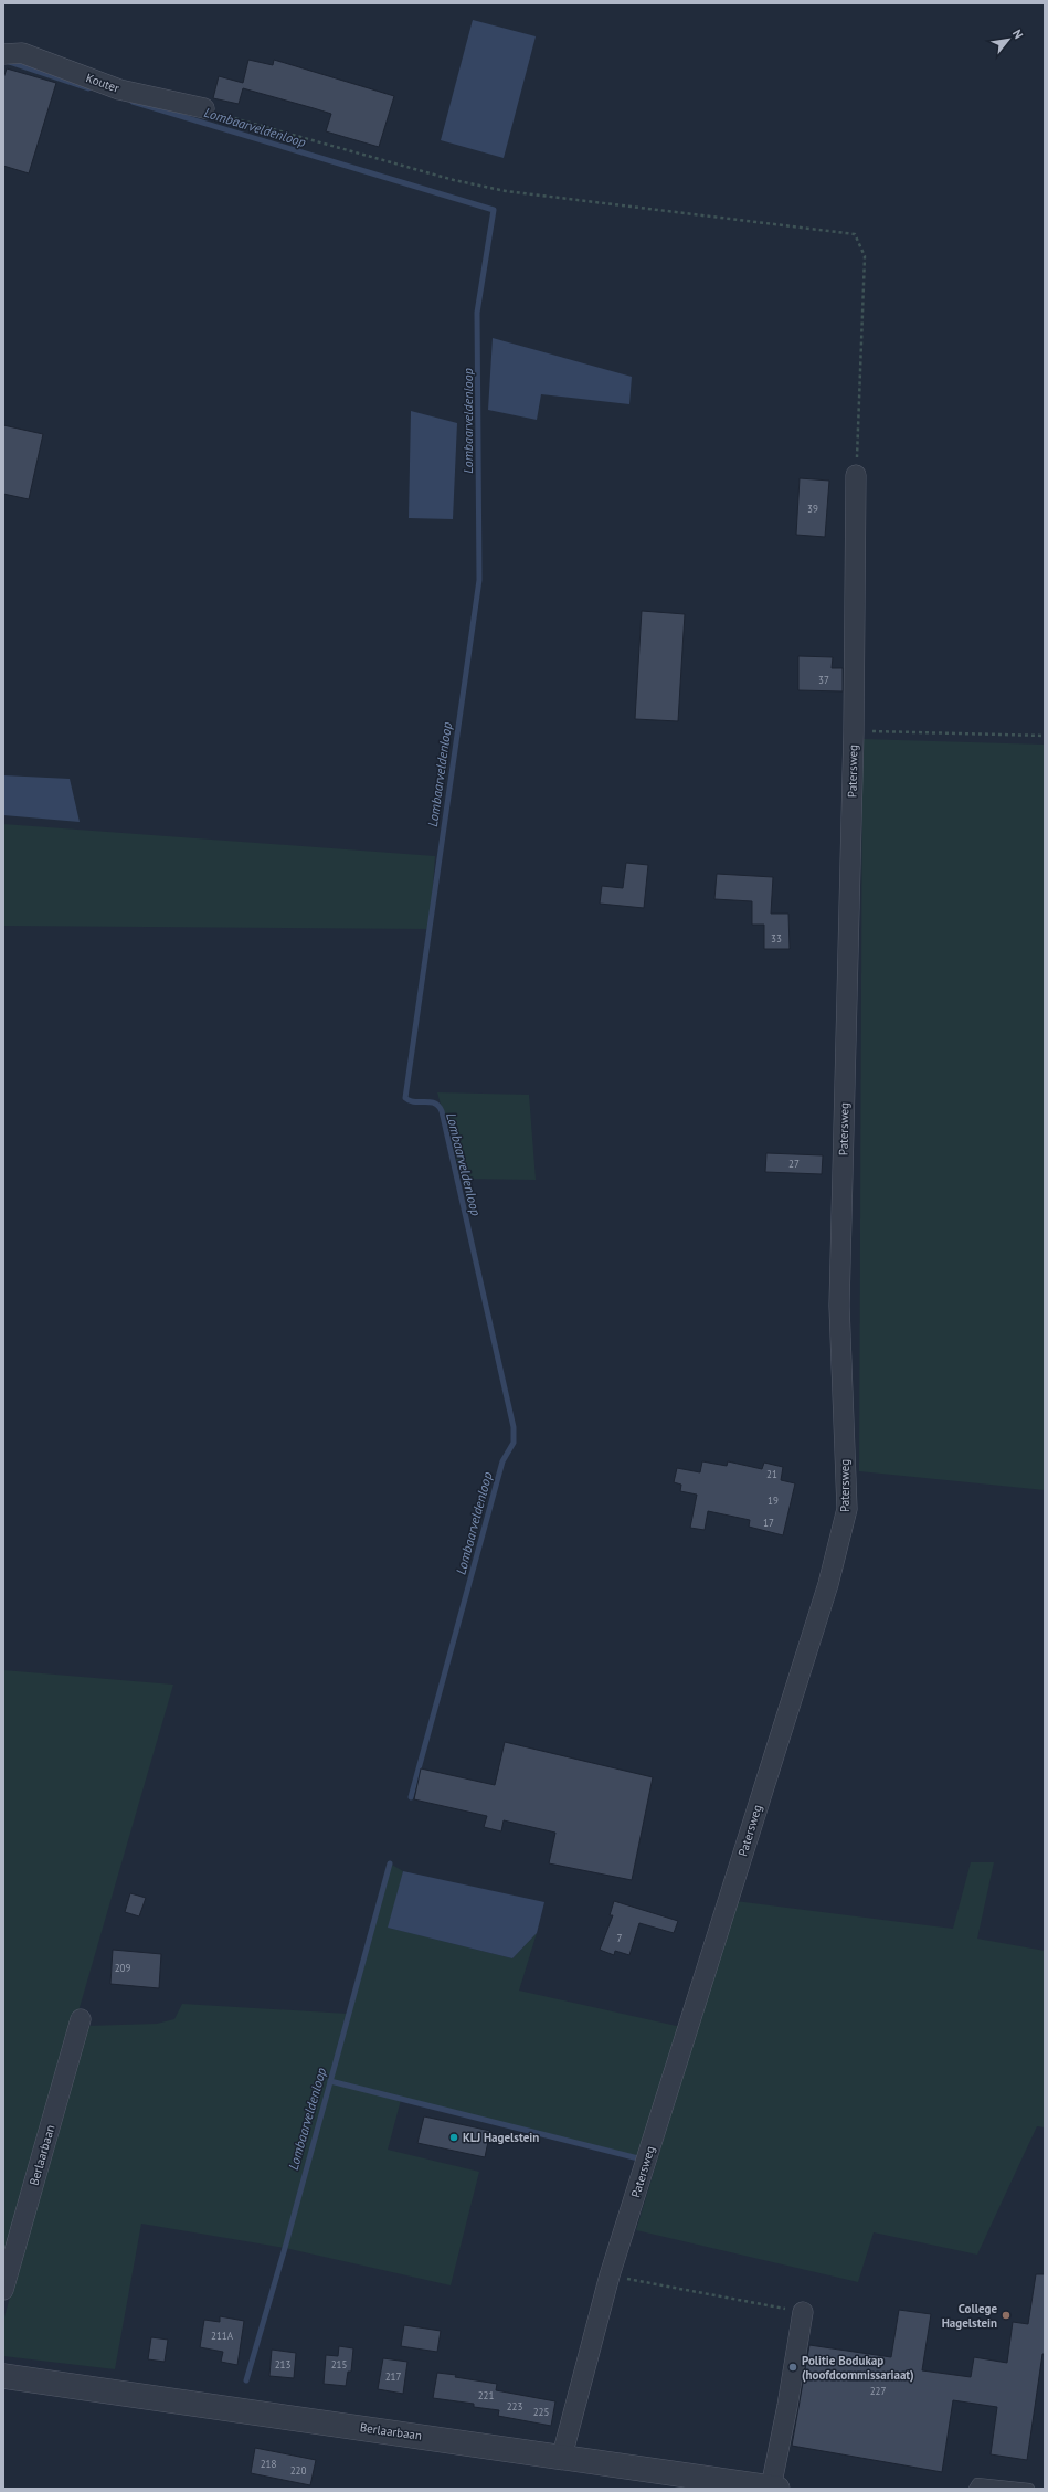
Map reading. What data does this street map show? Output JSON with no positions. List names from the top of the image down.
{
  "streets": {
    "street": ["Kouter", "Patersweg", "Berlaarbaan"]
  },
  "crossings": [
    ["Patersweg", "Berlaarbaan"]
  ],
  "water": ["Lombaarveldenloop"],
  "places": ["KLJ Hagelstein", "College Hagelstein", "Politie Bodukap (hoofdcommissariaat)"],
  "house_numbers": [
    "39",
    "37",
    "33",
    "27",
    "21",
    "19",
    "17",
    "7",
    "209",
    "211A",
    "213",
    "215",
    "217",
    "227",
    "221",
    "223",
    "225",
    "218",
    "220"
  ],
  "north": "top right"
}
